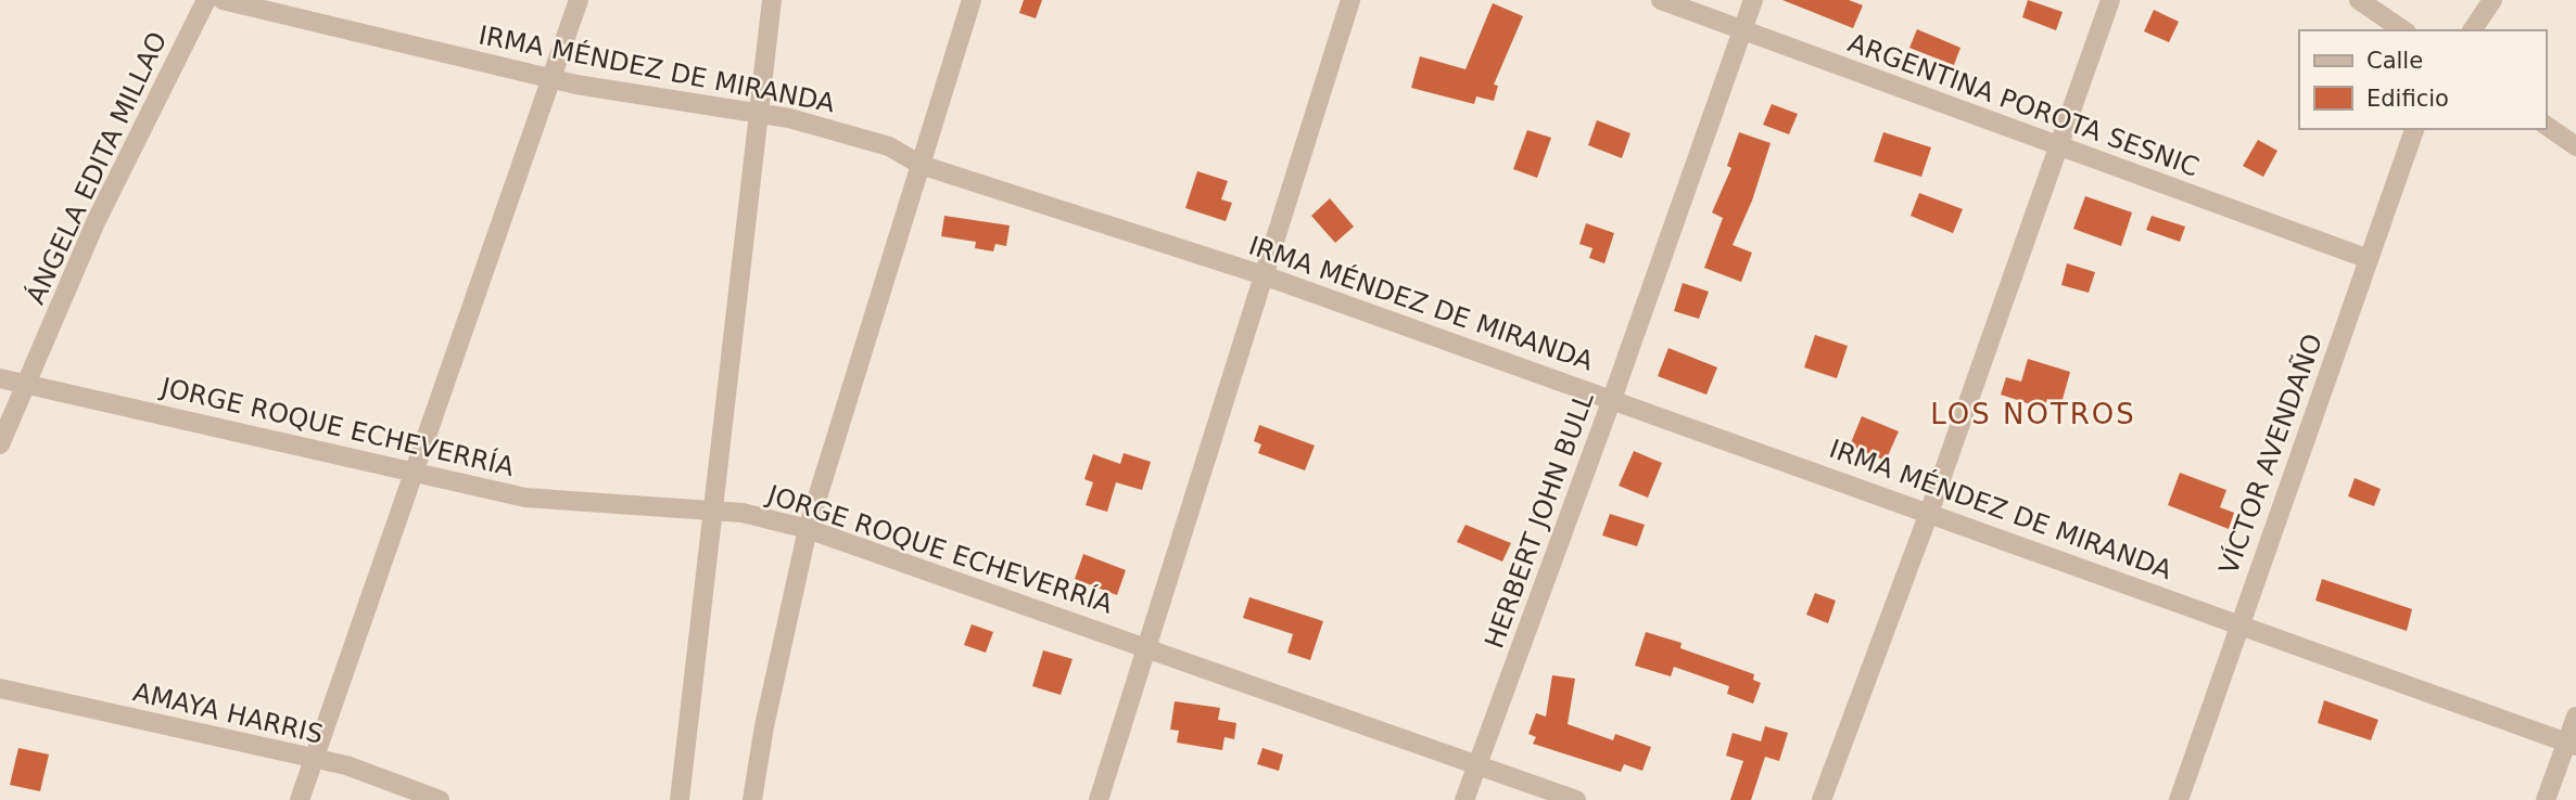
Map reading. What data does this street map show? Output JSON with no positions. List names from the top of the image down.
{
  "streets": {
    "street": [
      "IRMA MÉNDEZ DE MIRANDA",
      "ARGENTINA POROTA SESNIC",
      "ÁNGELA EDITA MILLAO",
      "JORGE ROQUE ECHEVERRÍA",
      "VÍCTOR AVENDAÑO",
      "HERBERT JOHN BULL",
      "AMAYA HARRIS"
    ]
  },
  "crossings": [
    ["IRMA MÉNDEZ DE MIRANDA", "VÍCTOR AVENDAÑO"],
    ["IRMA MÉNDEZ DE MIRANDA", "HERBERT JOHN BULL"],
    ["ARGENTINA POROTA SESNIC", "VÍCTOR AVENDAÑO"],
    ["ARGENTINA POROTA SESNIC", "HERBERT JOHN BULL"],
    ["ÁNGELA EDITA MILLAO", "JORGE ROQUE ECHEVERRÍA"],
    ["JORGE ROQUE ECHEVERRÍA", "HERBERT JOHN BULL"]
  ],
  "districts": ["LOS NOTROS"],
  "legend": ["Calle", "Edificio"]
}
